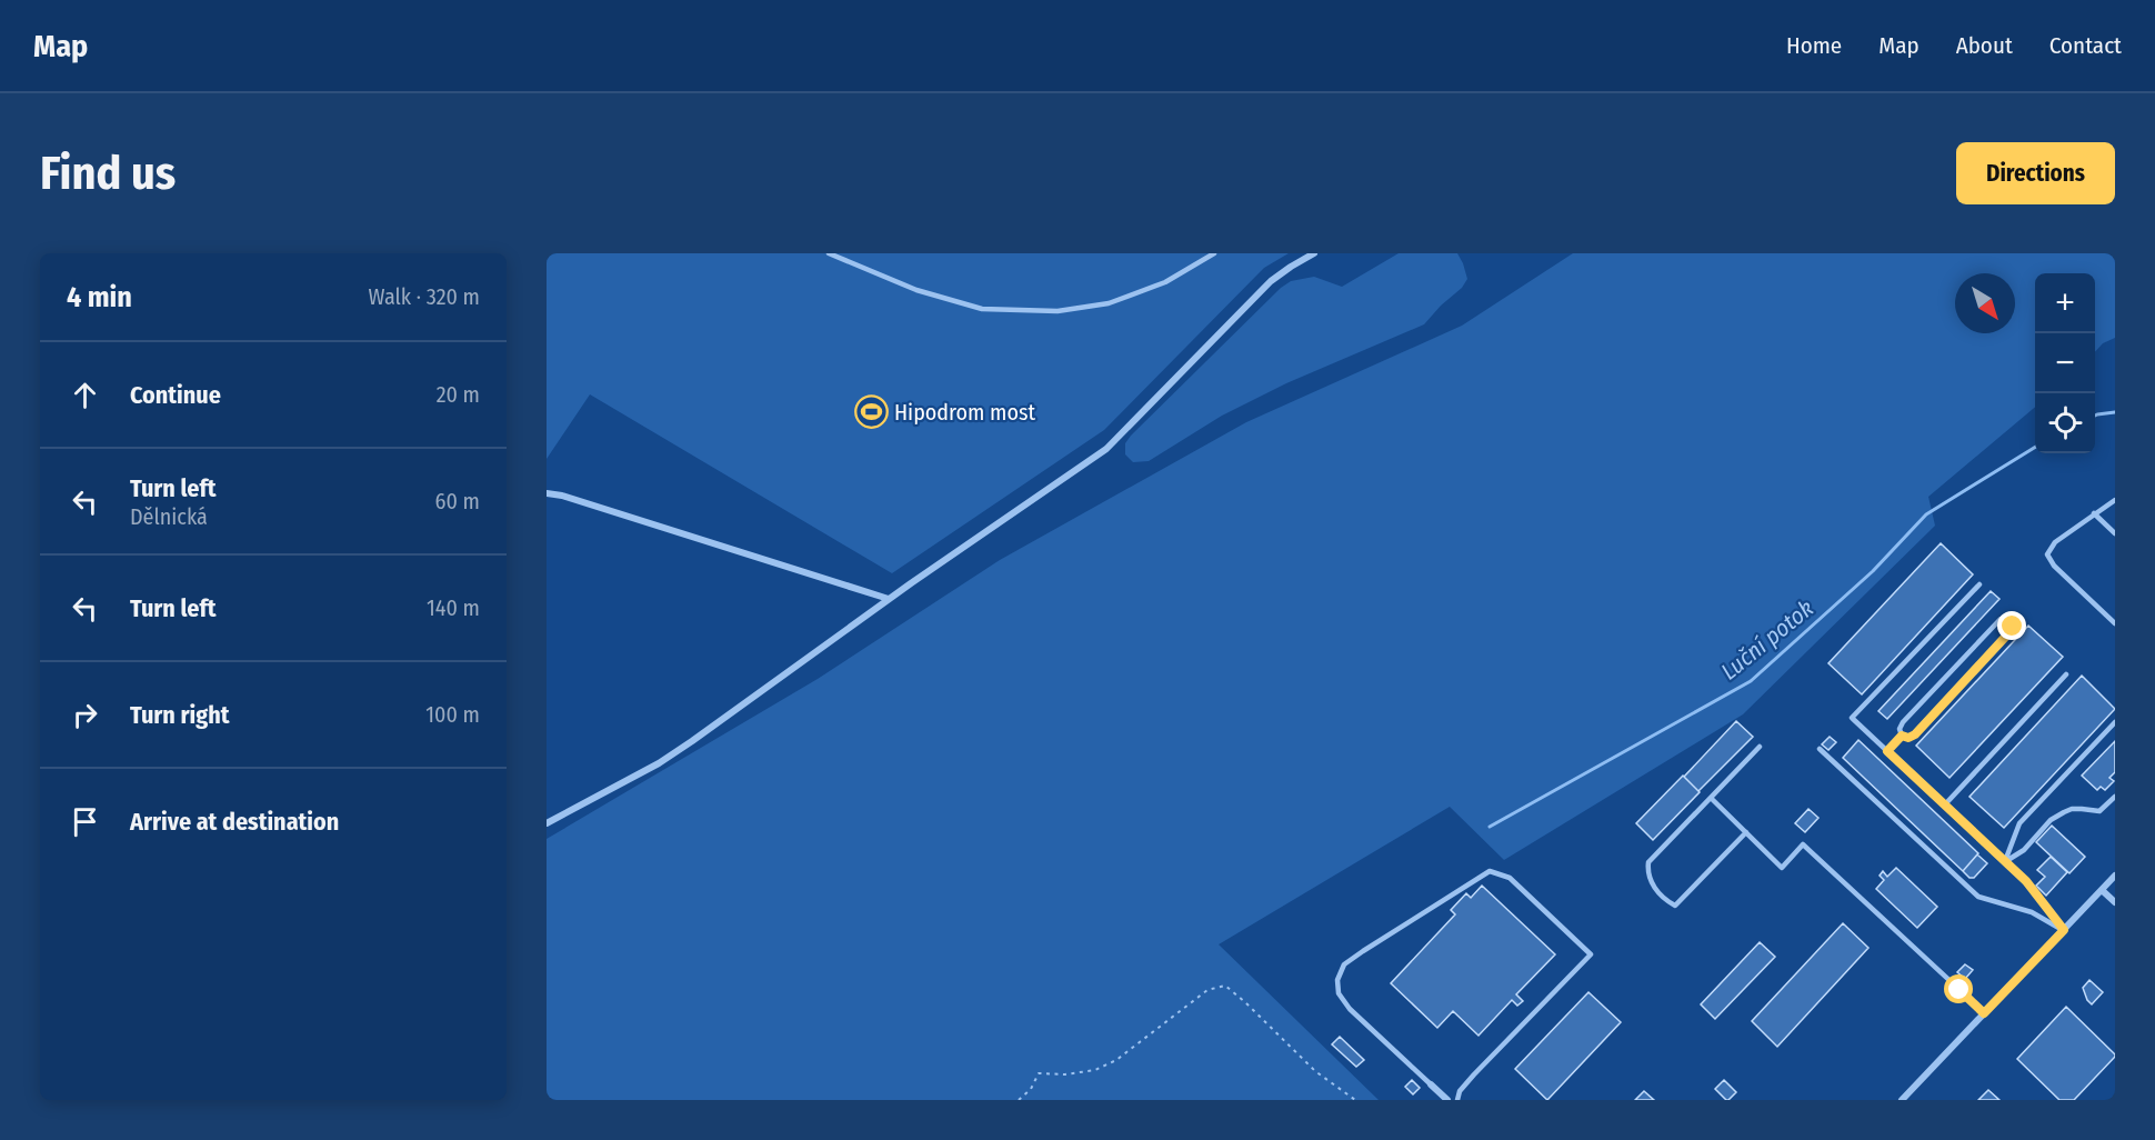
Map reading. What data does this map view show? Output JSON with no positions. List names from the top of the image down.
{
  "water": ["Luční potok"],
  "places": {
    "sports": ["Hipodrom most"]
  },
  "north": "bottom right",
  "page": {
    "header": "Map",
    "nav": [
      "Home",
      "Map",
      "About",
      "Contact"
    ],
    "buttons": "Directions",
    "title": "Find us",
    "heading": ["4 min", "Walk · 320 m"],
    "map_buttons": ["+", "−"],
    "list": [
      ["Continue", "20 m"],
      ["Turn left", "Dělnická", "60 m"],
      ["Turn left", "140 m"],
      ["Turn right", "100 m"],
      "Arrive at destination"
    ]
  }
}
